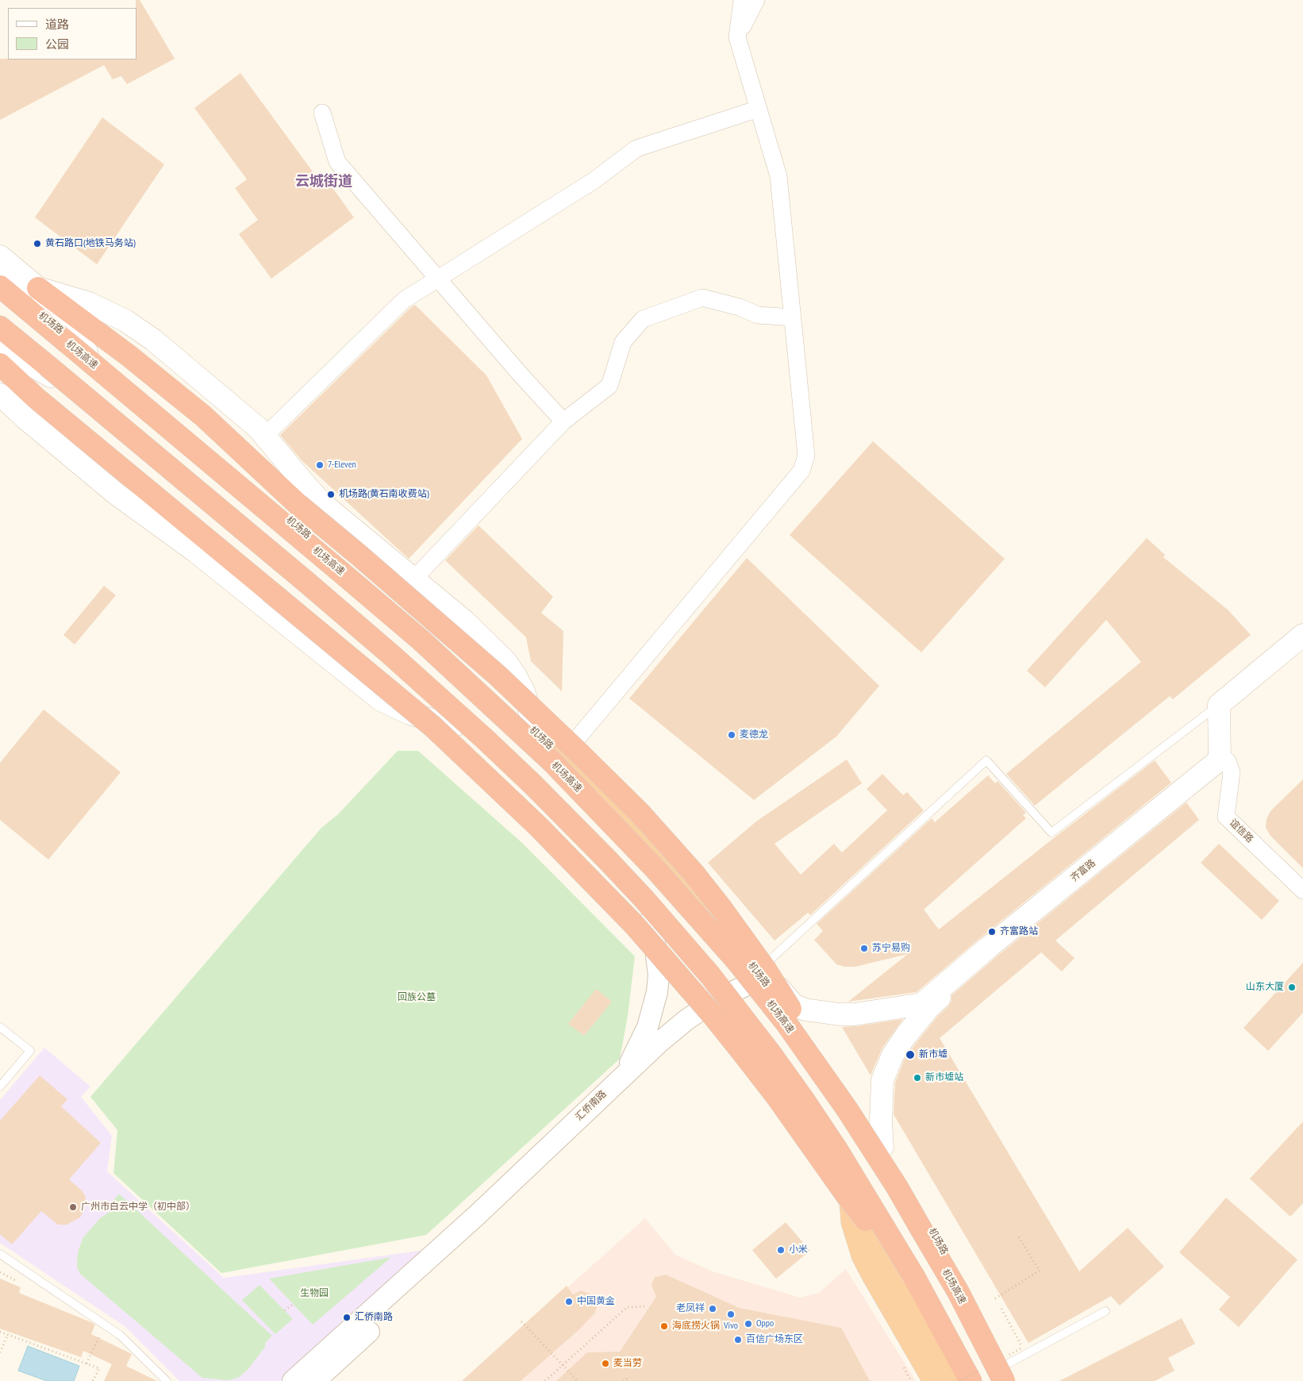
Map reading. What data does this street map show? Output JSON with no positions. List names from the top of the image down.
{
  "streets": {
    "highway": ["机场路", "机场高速"],
    "main road": ["齐富路"],
    "street": ["谊信路", "汇侨南路"]
  },
  "crossings": [
    ["机场路", "机场高速"],
    ["机场路", "齐富路"],
    ["机场路", "汇侨南路"],
    ["谊信路", "齐富路"],
    ["齐富路", "汇侨南路"]
  ],
  "districts": ["云城街道"],
  "parks": ["回族公墓", "生物园"],
  "places": [
    "黄石路口(地铁马务站)",
    "7-Eleven",
    "机场路(黄石南收费站)",
    "麦德龙",
    "齐富路站",
    "苏宁易购",
    "山东大厦",
    "新市墟",
    "新市墟站",
    "广州市白云中学（初中部）",
    "小米",
    "中国黄金",
    "老凤祥",
    "Vivo",
    "汇侨南路",
    "Oppo",
    "海底捞火锅",
    "百信广场东区",
    "麦当劳"
  ],
  "legend": ["道路", "公园"]
}
